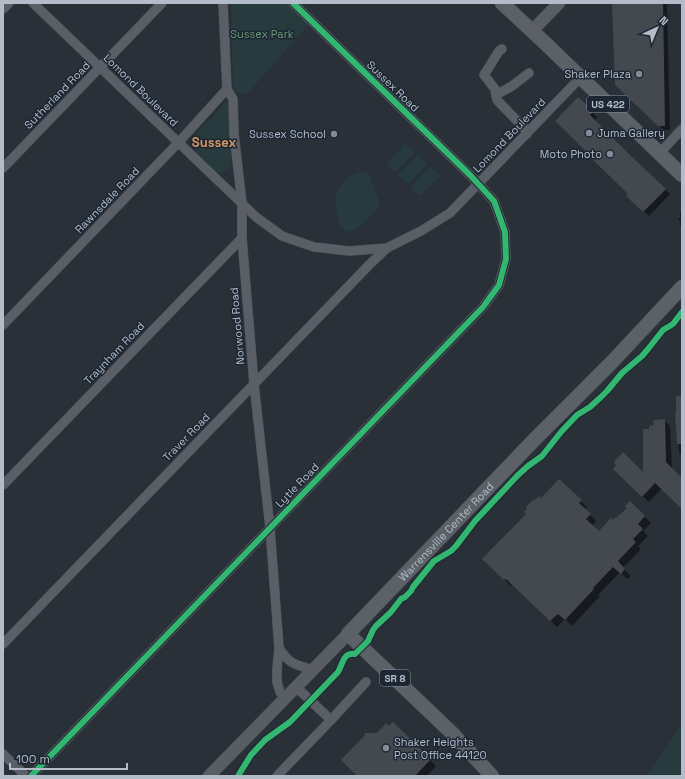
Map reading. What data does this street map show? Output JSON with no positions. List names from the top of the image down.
{
  "streets": {
    "main road": ["US 422", "Warrensville Center Road", "SR 8"],
    "street": [
      "Sussex Road",
      "Lomond Boulevard",
      "Sutherland Road",
      "Rawnsdale Road",
      "Norwood Road",
      "Traynham Road",
      "Traver Road",
      "Lytle Road"
    ]
  },
  "crossings": [
    ["Sussex Road", "Lomond Boulevard"],
    ["Sussex Road", "Lytle Road"],
    ["Lomond Boulevard", "Sutherland Road"],
    ["Lomond Boulevard", "US 422"],
    ["Lomond Boulevard", "Rawnsdale Road"],
    ["Lomond Boulevard", "Norwood Road"],
    ["Lomond Boulevard", "Traver Road"],
    ["Lomond Boulevard", "Lytle Road"],
    ["Rawnsdale Road", "Norwood Road"],
    ["Norwood Road", "Traynham Road"],
    ["Norwood Road", "Traver Road"],
    ["Norwood Road", "Lytle Road"],
    ["Norwood Road", "Warrensville Center Road"],
    ["Warrensville Center Road", "SR 8"]
  ],
  "districts": ["Sussex"],
  "parks": ["Sussex Park"],
  "places": [
    "Shaker Plaza",
    "Juma Gallery",
    "Sussex School",
    "Moto Photo",
    "Shaker Heights Post Office 44120"
  ],
  "scale_bar": "100 m",
  "north": "top right"
}
